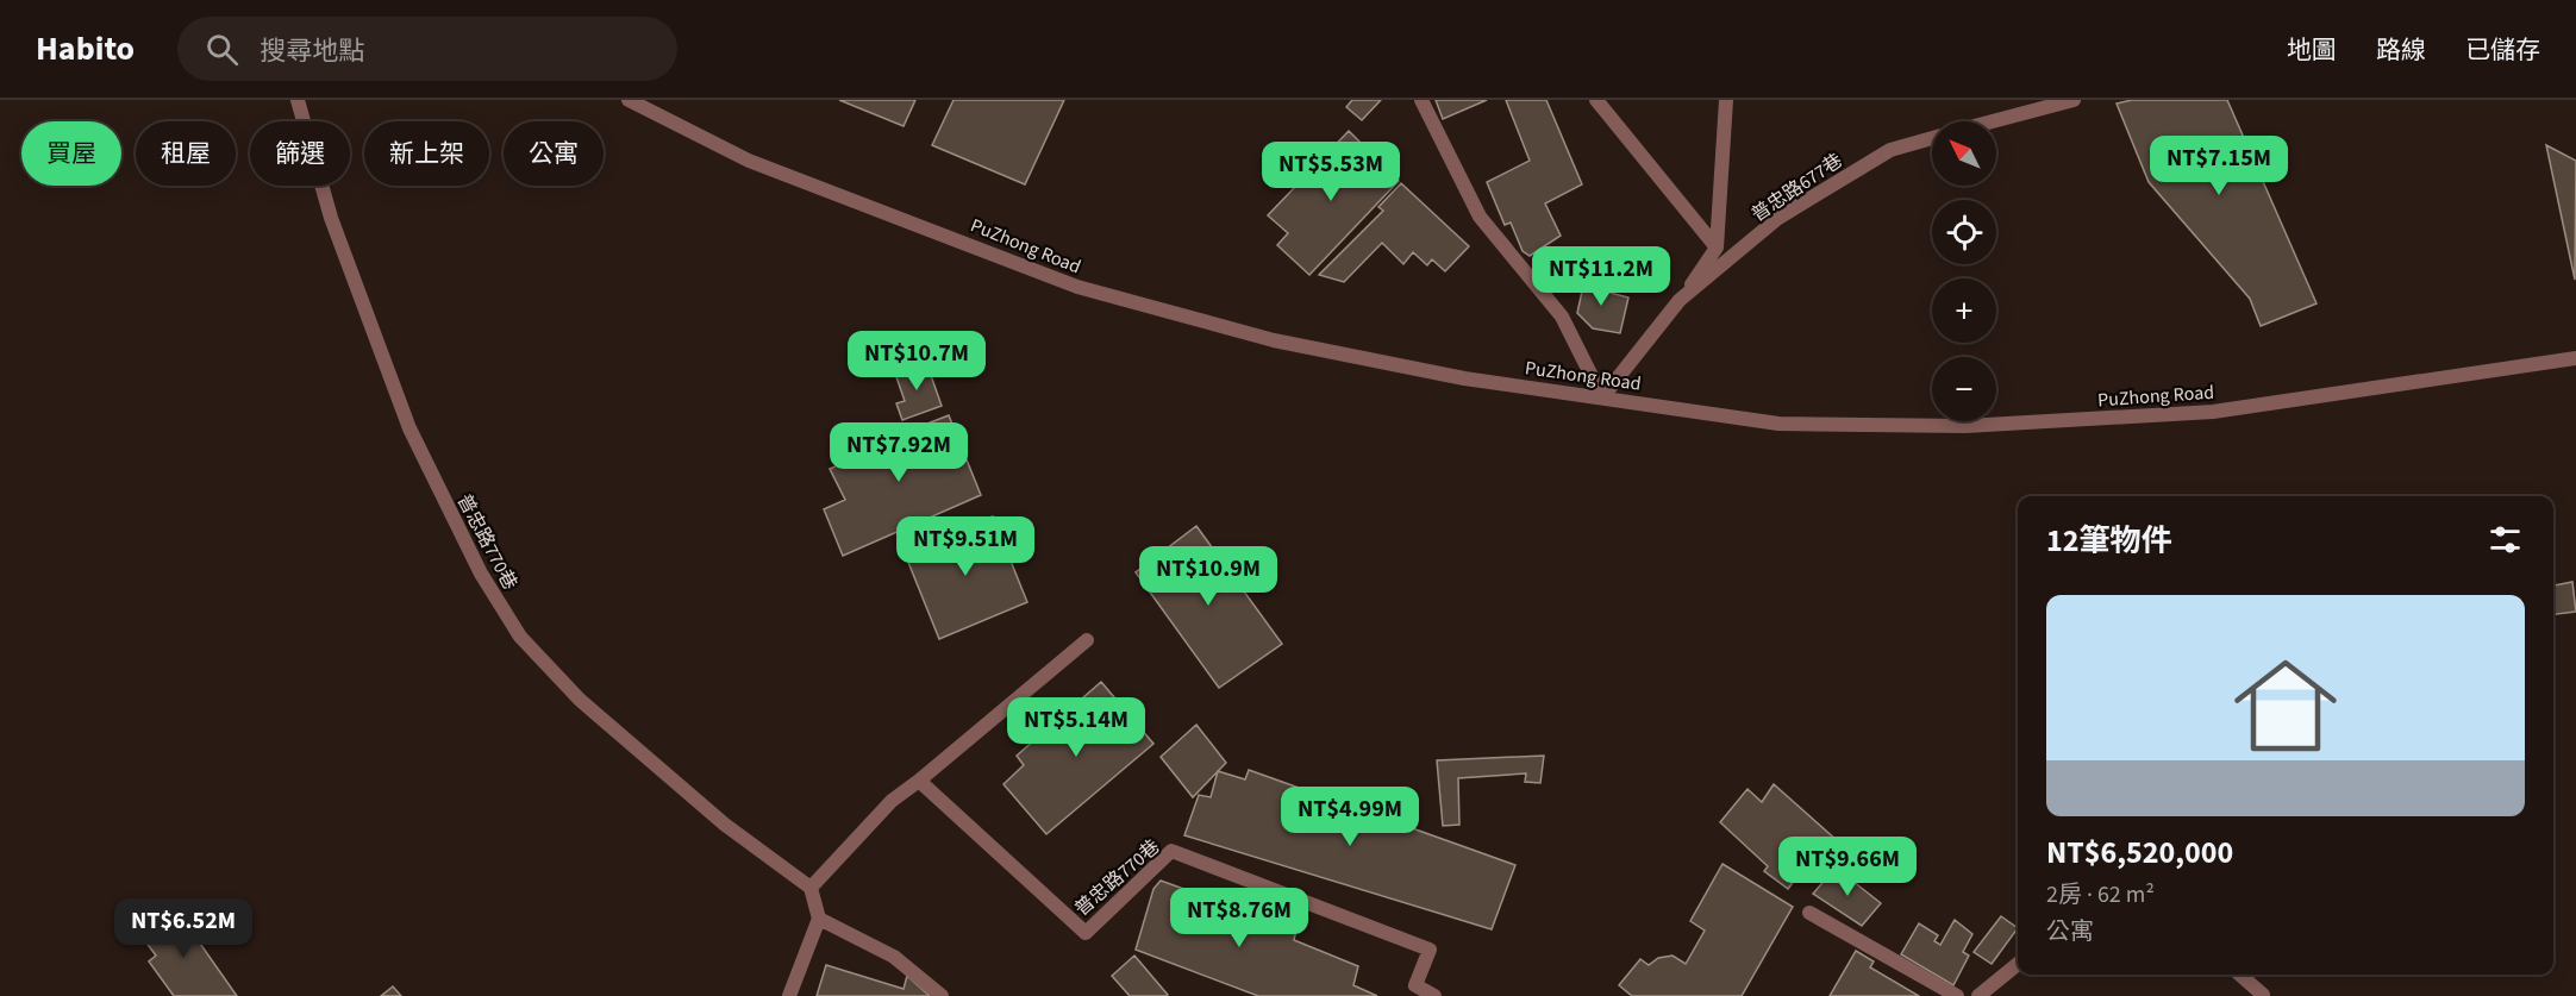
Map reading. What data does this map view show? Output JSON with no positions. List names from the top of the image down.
{
  "streets": {
    "street": ["普忠路677巷", "PuZhong Road", "普忠路770巷"]
  },
  "crossings": [
    ["普忠路677巷", "PuZhong Road"]
  ],
  "north": "top left",
  "page": {
    "header": "Habito",
    "search": "搜尋地點",
    "nav": ["地圖", "路線", "已儲存"],
    "map_buttons": ["+", "−"],
    "chip": [
      "買屋",
      "租屋",
      "篩選",
      "新上架",
      "公寓"
    ],
    "price": [
      "NT$7.15M",
      "NT$5.53M",
      "NT$11.2M",
      "NT$10.7M",
      "NT$7.92M",
      "NT$9.51M",
      "NT$10.9M",
      "NT$5.14M",
      "NT$4.99M",
      "NT$9.66M",
      "NT$8.76M",
      "NT$6.52M"
    ],
    "heading": "12筆物件",
    "list": [
      {
        "name": "NT$6,520,000",
        "note": "2房 · 62 m² · 公寓"
      }
    ]
  }
}
